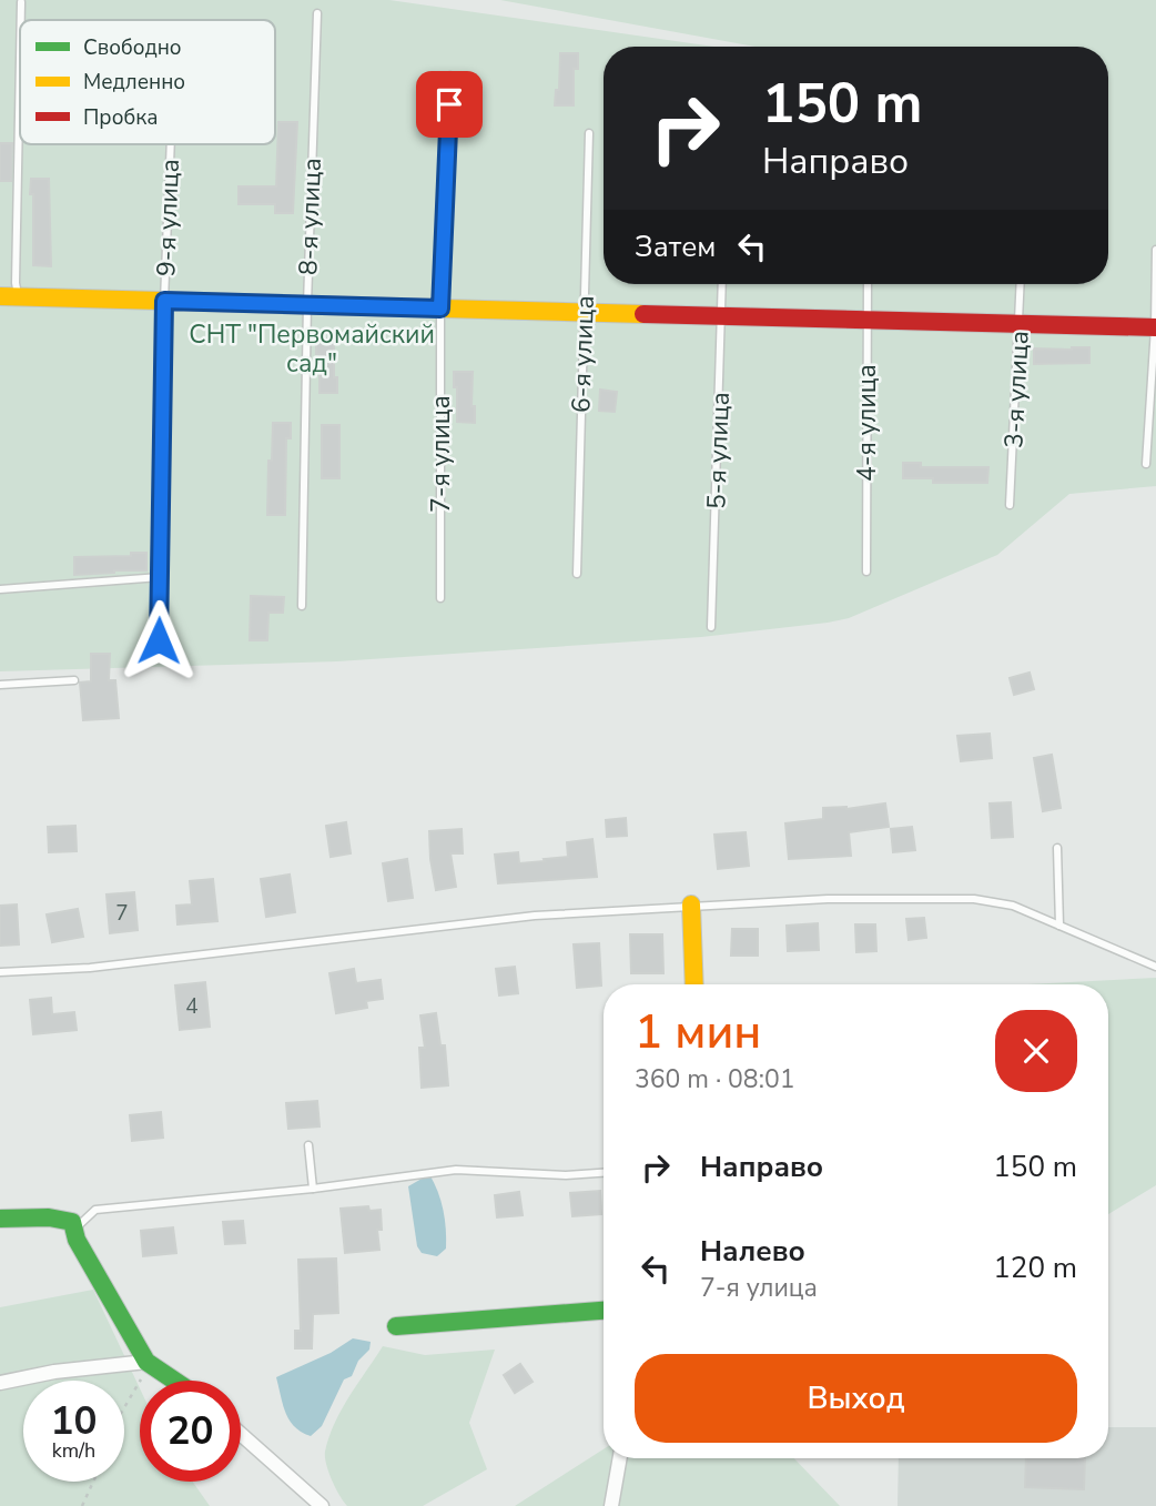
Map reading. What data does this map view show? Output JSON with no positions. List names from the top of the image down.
{
  "streets": {
    "lane": [
      "8-я улица",
      "9-я улица",
      "6-я улица",
      "3-я улица",
      "4-я улица",
      "5-я улица",
      "7-я улица"
    ]
  },
  "parks": ["СНТ \"Первомайский сад\""],
  "house_numbers": ["7", "4"],
  "legend": ["Свободно", "Медленно", "Пробка"],
  "page": {
    "turn": ["150 m", "Направо"],
    "then": "Затем",
    "heading": ["1 мин", "360 m · 08:01"],
    "list": [
      {
        "name": "Направо",
        "value": "150 m"
      },
      {
        "name": "Налево",
        "note": "7-я улица",
        "value": "120 m"
      }
    ],
    "buttons": "Выход",
    "speed": "10 km/h",
    "limit": "20"
  }
}
